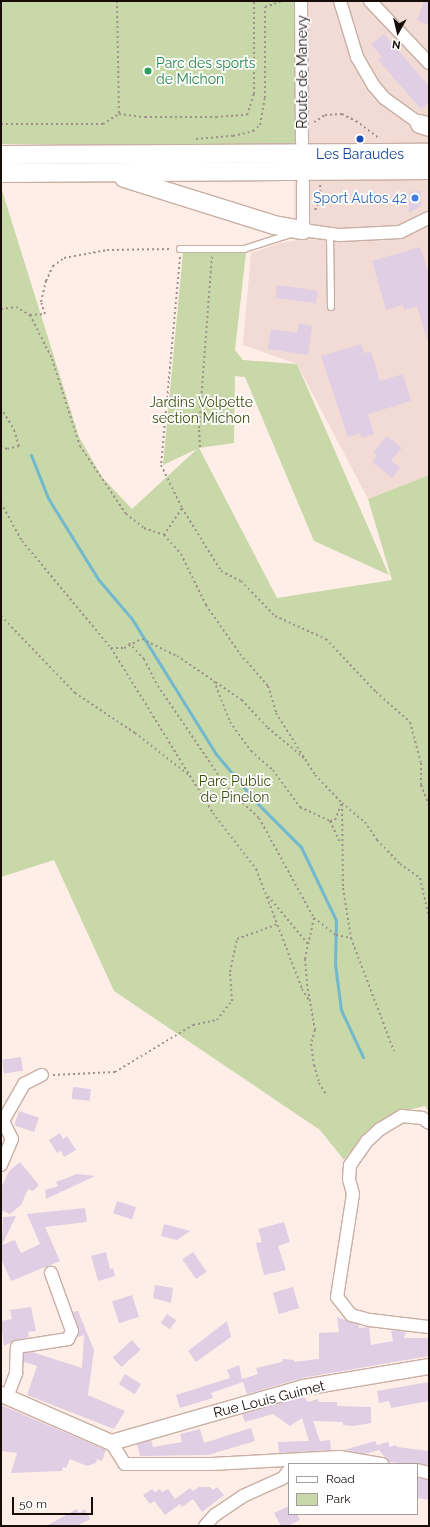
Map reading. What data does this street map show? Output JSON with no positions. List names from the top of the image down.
{
  "streets": {
    "street": ["Route de Manevy", "Rue Louis Guimet"]
  },
  "parks": ["Jardins Volpette section Michon", "Parc Public de Pinelon"],
  "places": ["Parc des sports de Michon", "Les Baraudes", "Sport Autos 42"],
  "legend": ["Road", "Park"],
  "scale_bar": "50 m",
  "north": "bottom"
}
